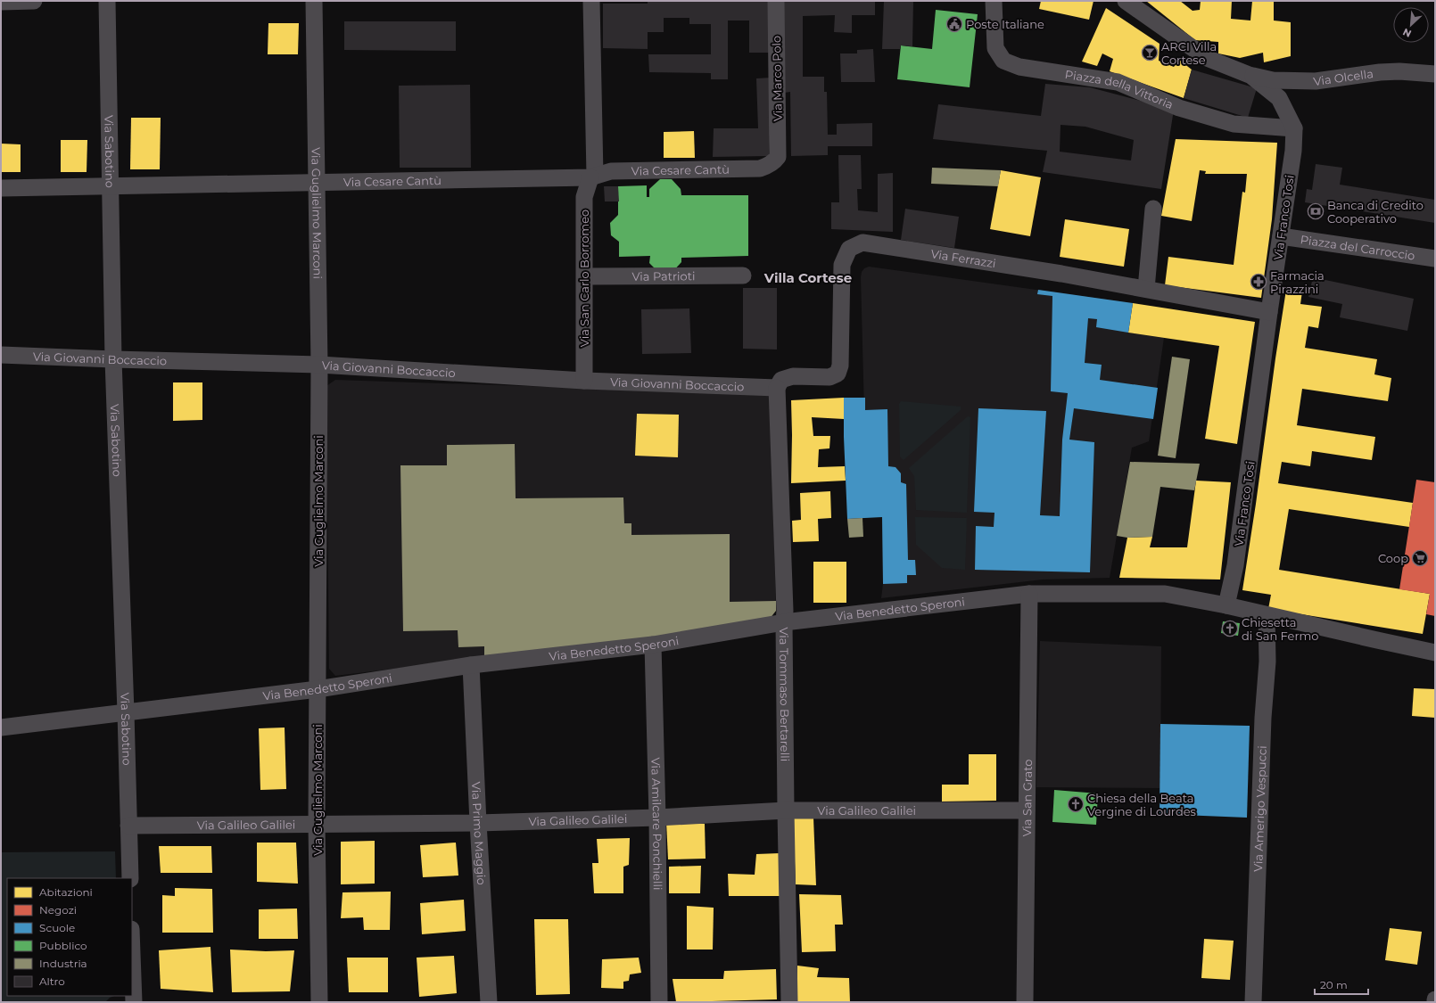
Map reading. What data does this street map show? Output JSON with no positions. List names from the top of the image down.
{
  "streets": {
    "street": [
      "Via Olcella",
      "Via Marco Polo",
      "Piazza della Vittoria",
      "Via Sabotino",
      "Via Cesare Cantù",
      "Via Guglielmo Marconi",
      "Via Franco Tosi",
      "Piazza del Carroccio",
      "Via Ferrazzi",
      "Via Patrioti",
      "Via San Carlo Borromeo",
      "Via Giovanni Boccaccio",
      "Via Benedetto Speroni",
      "Via Tommaso Bertarelli",
      "Via San Grato",
      "Via Amerigo Vespucci",
      "Via Galileo Galilei",
      "Via Amilcare Ponchielli",
      "Via Primo Maggio"
    ]
  },
  "crossings": [
    ["Via Olcella", "Via Franco Tosi"],
    ["Via Marco Polo", "Via Cesare Cantù"],
    ["Piazza della Vittoria", "Via Franco Tosi"],
    ["Via Sabotino", "Via Cesare Cantù"],
    ["Via Sabotino", "Via Giovanni Boccaccio"],
    ["Via Sabotino", "Via Benedetto Speroni"],
    ["Via Sabotino", "Via Galileo Galilei"],
    ["Via Cesare Cantù", "Via Guglielmo Marconi"],
    ["Via Cesare Cantù", "Via San Carlo Borromeo"],
    ["Via Guglielmo Marconi", "Via Giovanni Boccaccio"],
    ["Via Guglielmo Marconi", "Via Benedetto Speroni"],
    ["Via Guglielmo Marconi", "Via Galileo Galilei"],
    ["Via Franco Tosi", "Piazza del Carroccio"],
    ["Via Franco Tosi", "Via Ferrazzi"],
    ["Via Franco Tosi", "Via Benedetto Speroni"],
    ["Via Ferrazzi", "Via Giovanni Boccaccio"],
    ["Via Ferrazzi", "Via Tommaso Bertarelli"],
    ["Via Patrioti", "Via San Carlo Borromeo"],
    ["Via San Carlo Borromeo", "Via Giovanni Boccaccio"],
    ["Via Giovanni Boccaccio", "Via Tommaso Bertarelli"],
    ["Via Benedetto Speroni", "Via Tommaso Bertarelli"],
    ["Via Benedetto Speroni", "Via San Grato"],
    ["Via Benedetto Speroni", "Via Amerigo Vespucci"],
    ["Via Benedetto Speroni", "Via Amilcare Ponchielli"],
    ["Via Benedetto Speroni", "Via Primo Maggio"],
    ["Via Tommaso Bertarelli", "Via Galileo Galilei"],
    ["Via San Grato", "Via Galileo Galilei"],
    ["Via Galileo Galilei", "Via Amilcare Ponchielli"],
    ["Via Galileo Galilei", "Via Primo Maggio"]
  ],
  "districts": ["Villa Cortese"],
  "places": {
    "public building": ["Poste Italiane"],
    "bar": ["ARCI Villa Cortese"],
    "bank": ["Banca di Credito Cooperativo"],
    "pharmacy": ["Farmacia Pirazzini"],
    "supermarket": ["Coop"],
    "church": ["Chiesetta di San Fermo", "Chiesa della Beata Vergine di Lourdes"]
  },
  "legend": [
    "Abitazioni",
    "Negozi",
    "Scuole",
    "Pubblico",
    "Industria",
    "Altro"
  ],
  "scale_bar": "20 m",
  "north": "bottom left"
}
